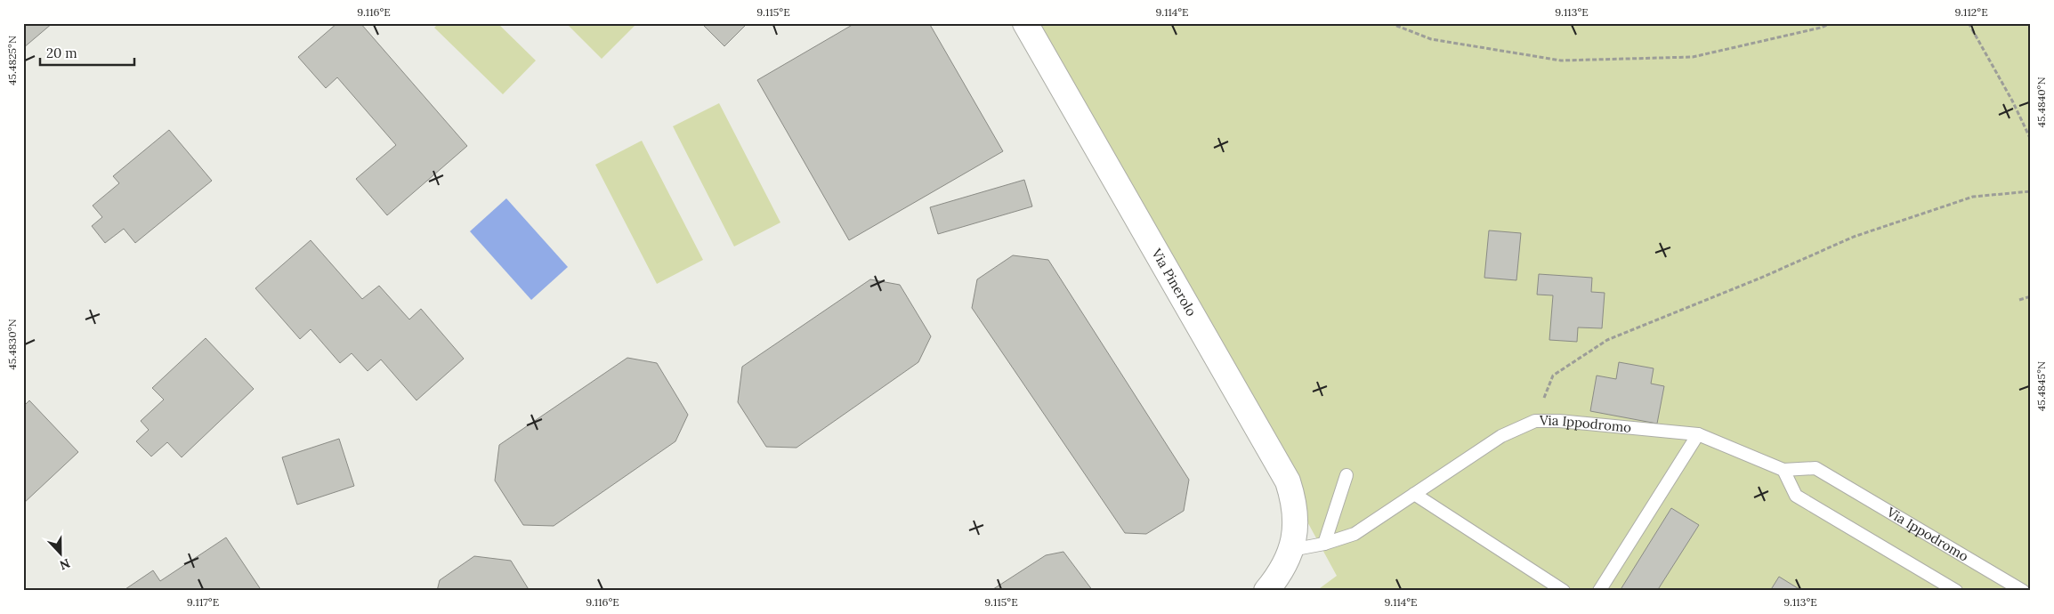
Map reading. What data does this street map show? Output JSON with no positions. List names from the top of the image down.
{
  "streets": {
    "street": ["Via Pinerolo"],
    "lane": ["Via Ippodromo"]
  },
  "crossings": [
    ["Via Pinerolo", "Via Ippodromo"]
  ],
  "scale_bar": "20 m",
  "north": "bottom",
  "coordinates": [
    "9.116°E",
    "9.115°E",
    "9.114°E",
    "9.113°E",
    "9.112°E",
    "45.4825°N",
    "45.4840°N",
    "45.4830°N",
    "45.4845°N",
    "9.117°E"
  ]
}
